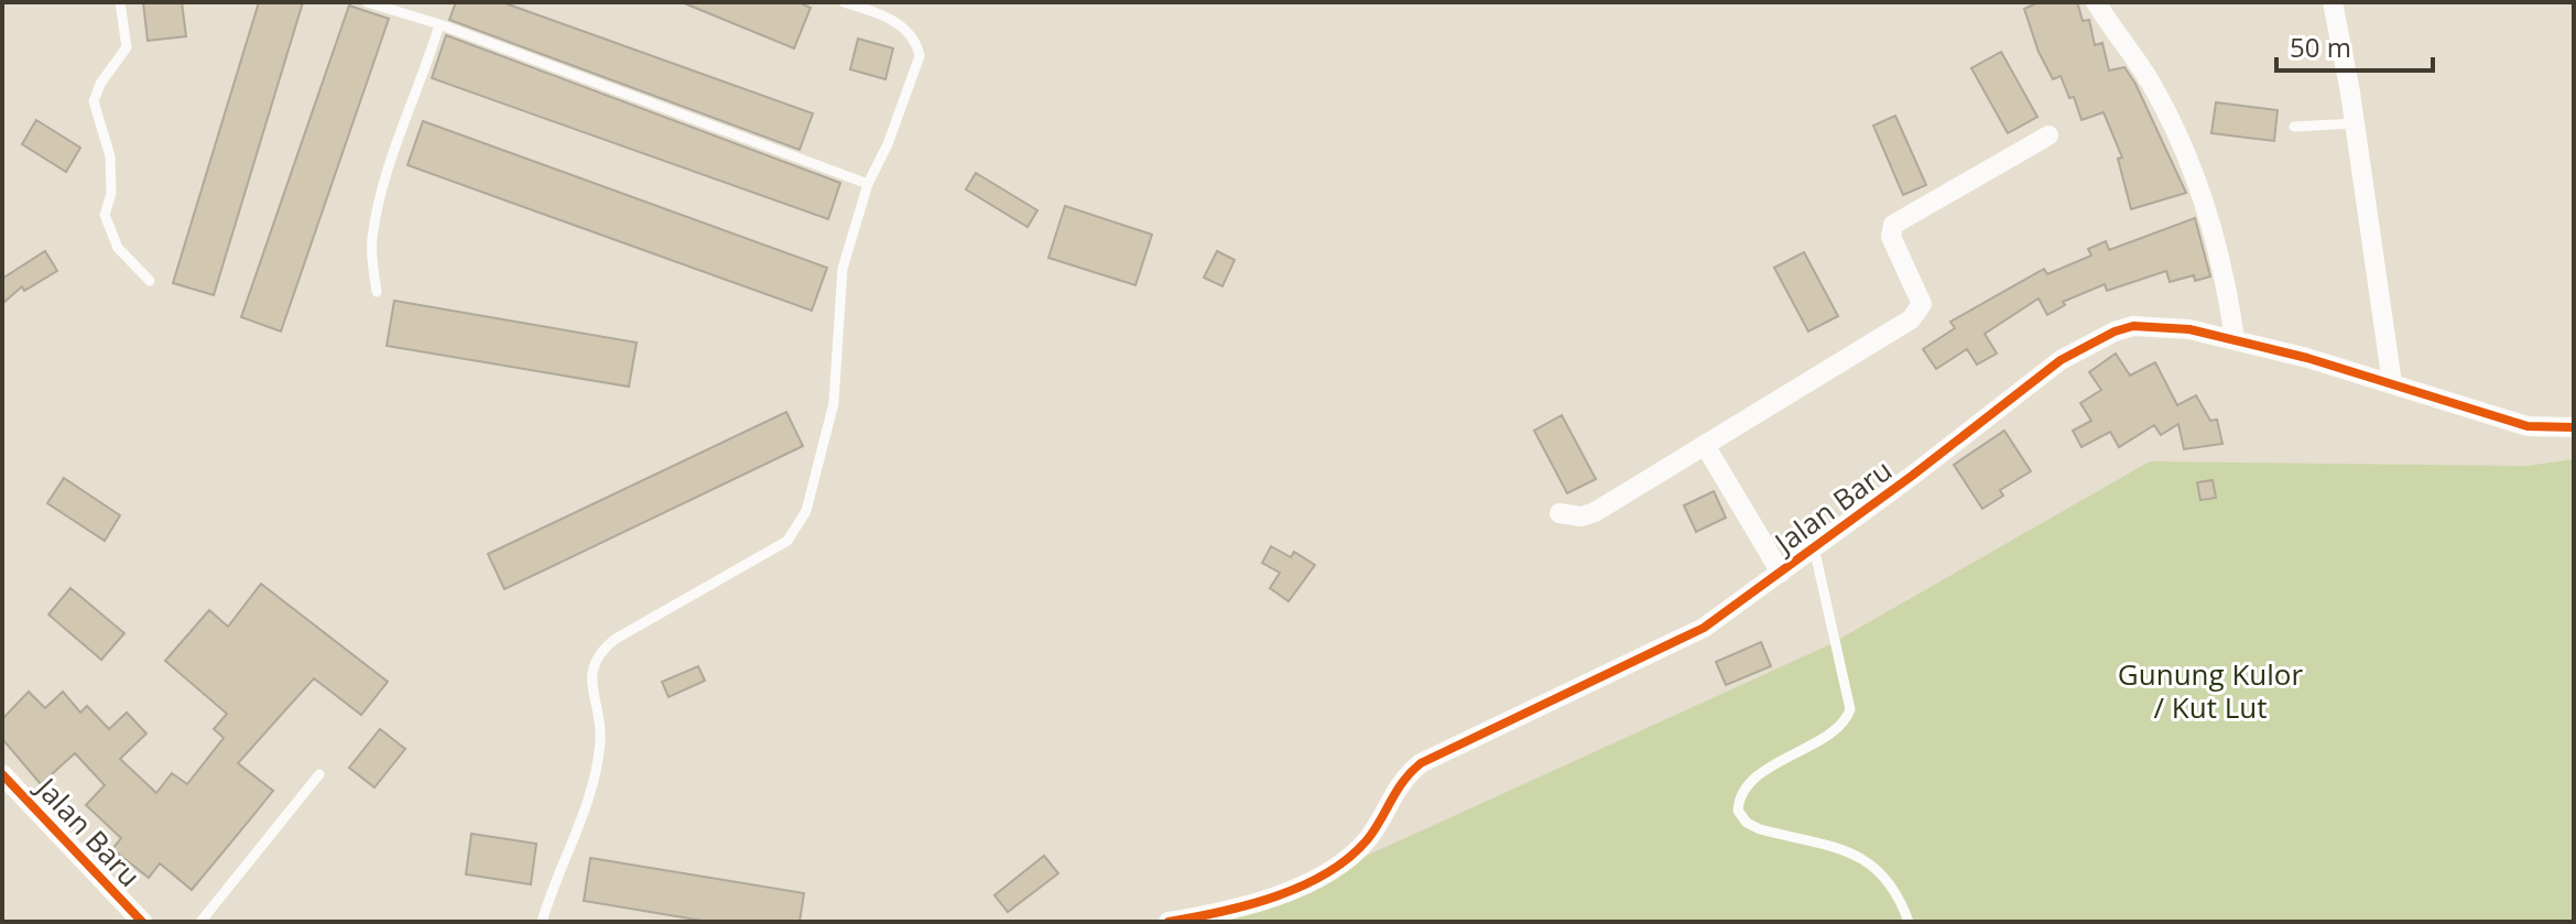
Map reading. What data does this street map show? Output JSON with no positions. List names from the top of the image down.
{
  "streets": {
    "street": ["Jalan Baru"]
  },
  "parks": ["Gunung Kulor / Kut Lut"],
  "scale_bar": "50 m"
}
